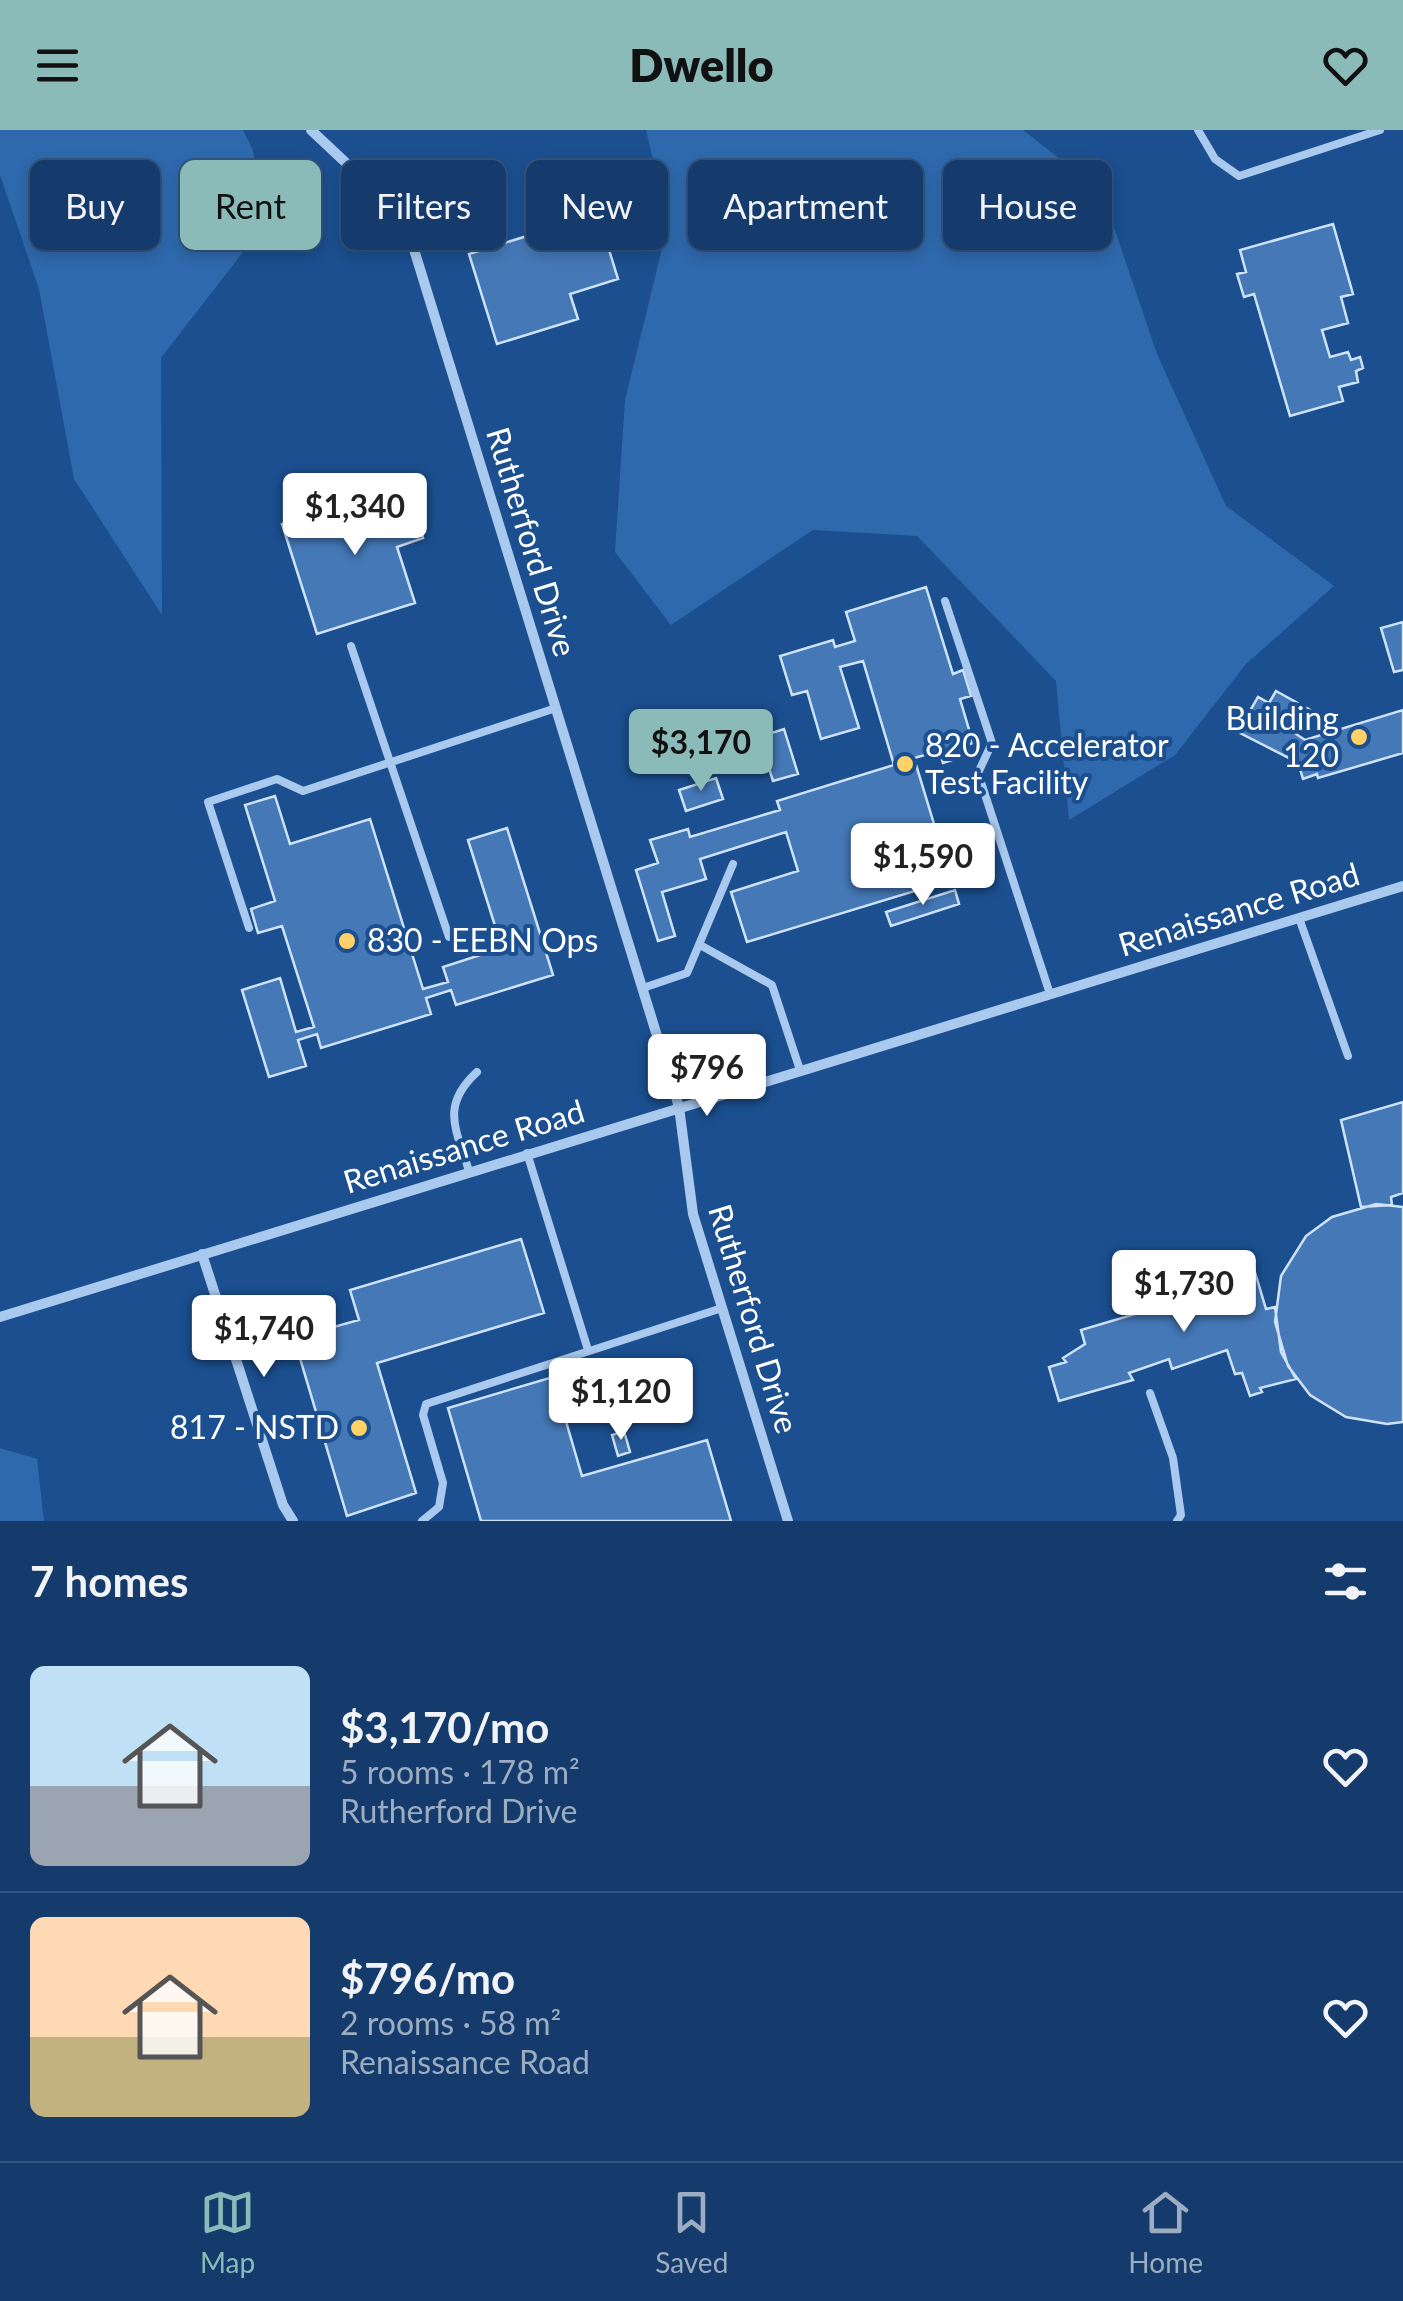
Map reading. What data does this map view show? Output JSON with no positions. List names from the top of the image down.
{
  "streets": {
    "street": ["Rutherford Drive", "Renaissance Road"]
  },
  "crossings": [
    ["Rutherford Drive", "Renaissance Road"]
  ],
  "places": [
    "Building 120",
    "820 - Accelerator Test Facility",
    "830 - EEBN Ops",
    "817 - NSTD"
  ],
  "page": {
    "header": "Dwello",
    "chip": [
      "Buy",
      "Rent",
      "Filters",
      "New",
      "Apartment",
      "House"
    ],
    "price": [
      "$1,340",
      "$3,170",
      "$1,590",
      "$796",
      "$1,730",
      "$1,740",
      "$1,120"
    ],
    "heading": "7 homes",
    "list": [
      {
        "name": "$3,170/mo",
        "note": "5 rooms · 178 m² · Rutherford Drive"
      },
      {
        "name": "$796/mo",
        "note": "2 rooms · 58 m² · Renaissance Road"
      }
    ],
    "tabs": ["Map", "Saved", "Home"]
  }
}
